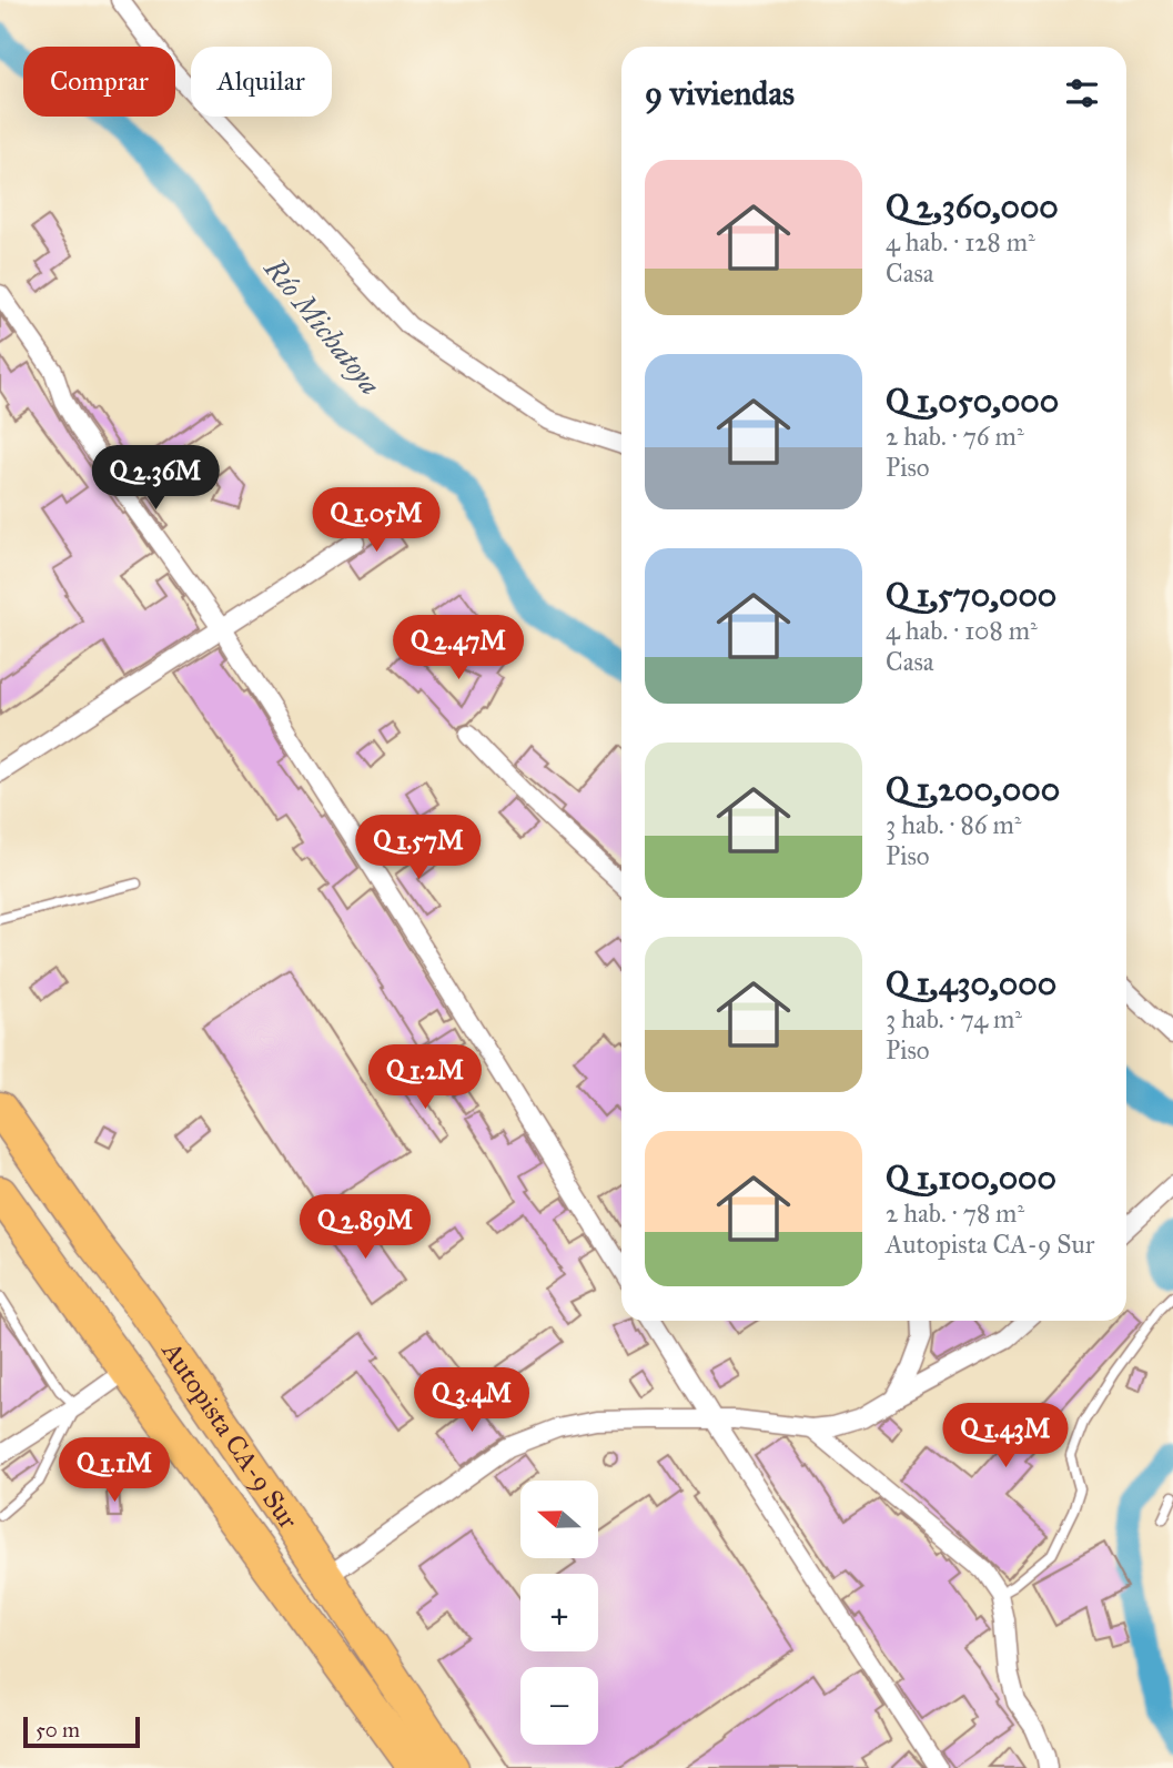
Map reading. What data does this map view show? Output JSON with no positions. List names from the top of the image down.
{
  "streets": {
    "highway": ["Autopista CA-9 Sur"]
  },
  "water": ["Río Michatoya"],
  "scale_bar": "50 m",
  "north": "left",
  "page": {
    "chip": ["Comprar", "Alquilar"],
    "heading": "9 viviendas",
    "list": [
      {
        "name": "Q 2,360,000",
        "note": "4 hab. · 128 m² · Casa"
      },
      {
        "name": "Q 1,050,000",
        "note": "2 hab. · 76 m² · Piso"
      },
      {
        "name": "Q 1,570,000",
        "note": "4 hab. · 108 m² · Casa"
      },
      {
        "name": "Q 1,200,000",
        "note": "3 hab. · 86 m² · Piso"
      },
      {
        "name": "Q 1,430,000",
        "note": "3 hab. · 74 m² · Piso"
      },
      {
        "name": "Q 1,100,000",
        "note": "2 hab. · 78 m² · Autopista CA-9 Sur"
      }
    ],
    "price": [
      "Q 2.36M",
      "Q 1.05M",
      "Q 2.47M",
      "Q 1.57M",
      "Q 1.2M",
      "Q 2.89M",
      "Q 3.4M",
      "Q 1.43M",
      "Q 1.1M"
    ],
    "map_buttons": ["+", "−"],
    "scale": "50 m"
  }
}
